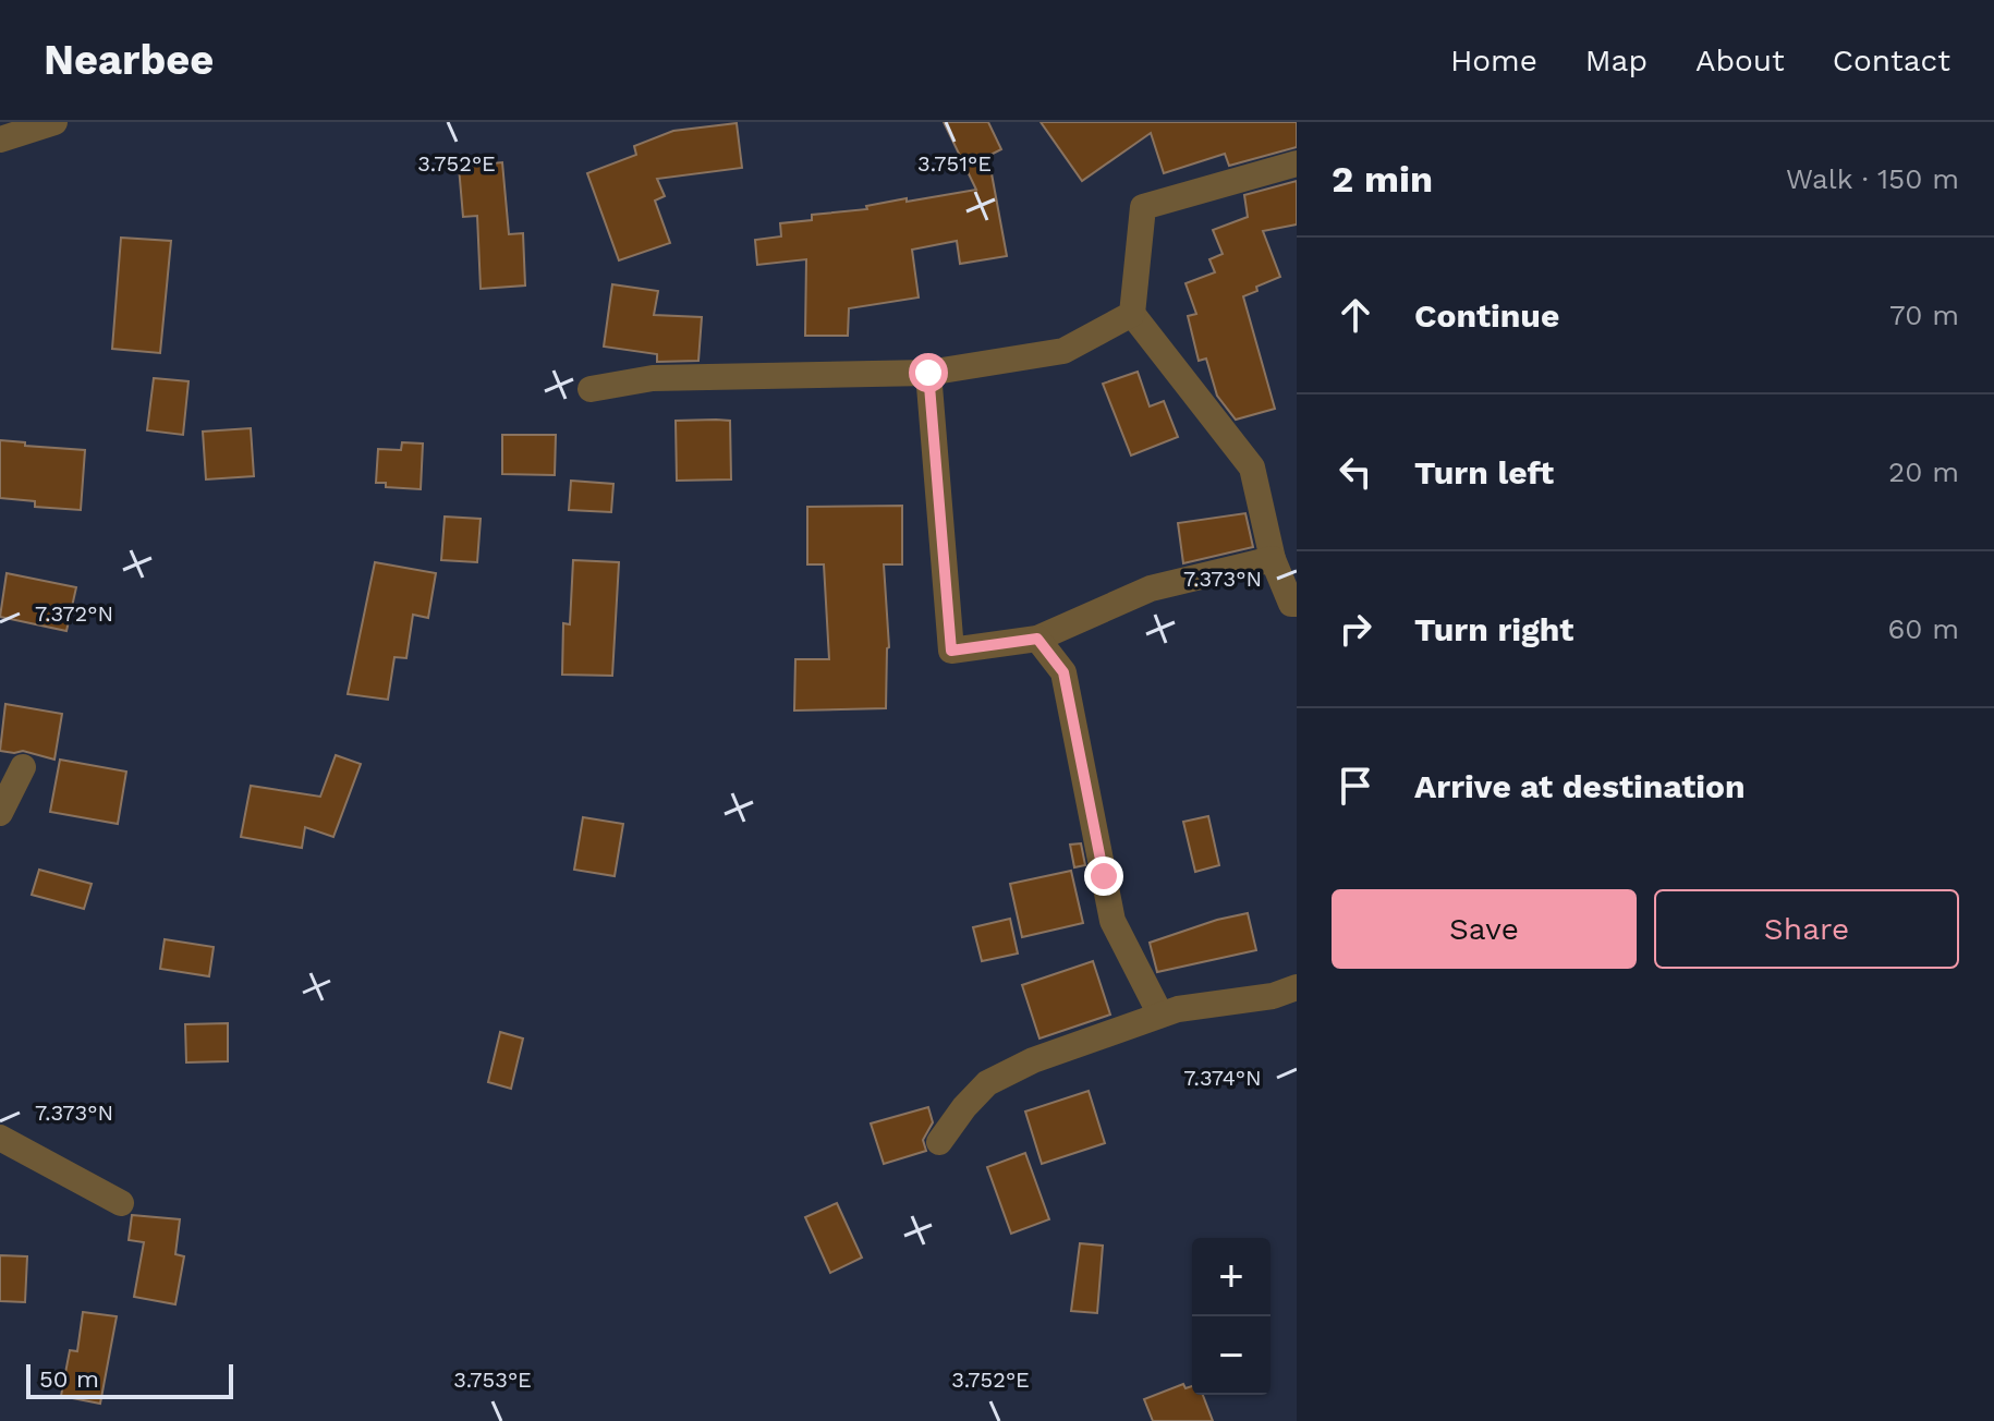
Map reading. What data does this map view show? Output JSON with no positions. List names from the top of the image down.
{
  "scale_bar": "50 m",
  "page": {
    "header": "Nearbee",
    "nav": [
      "Home",
      "Map",
      "About",
      "Contact"
    ],
    "heading": ["2 min", "Walk · 150 m"],
    "list": [
      ["Continue", "70 m"],
      ["Turn left", "20 m"],
      ["Turn right", "60 m"],
      "Arrive at destination"
    ],
    "buttons": ["Save", "Share"],
    "map_buttons": ["+", "−"],
    "scale": "50 m"
  },
  "coordinates": [
    "3.752°E",
    "3.751°E",
    "7.373°N",
    "7.372°N",
    "7.374°N",
    "3.753°E"
  ]
}
